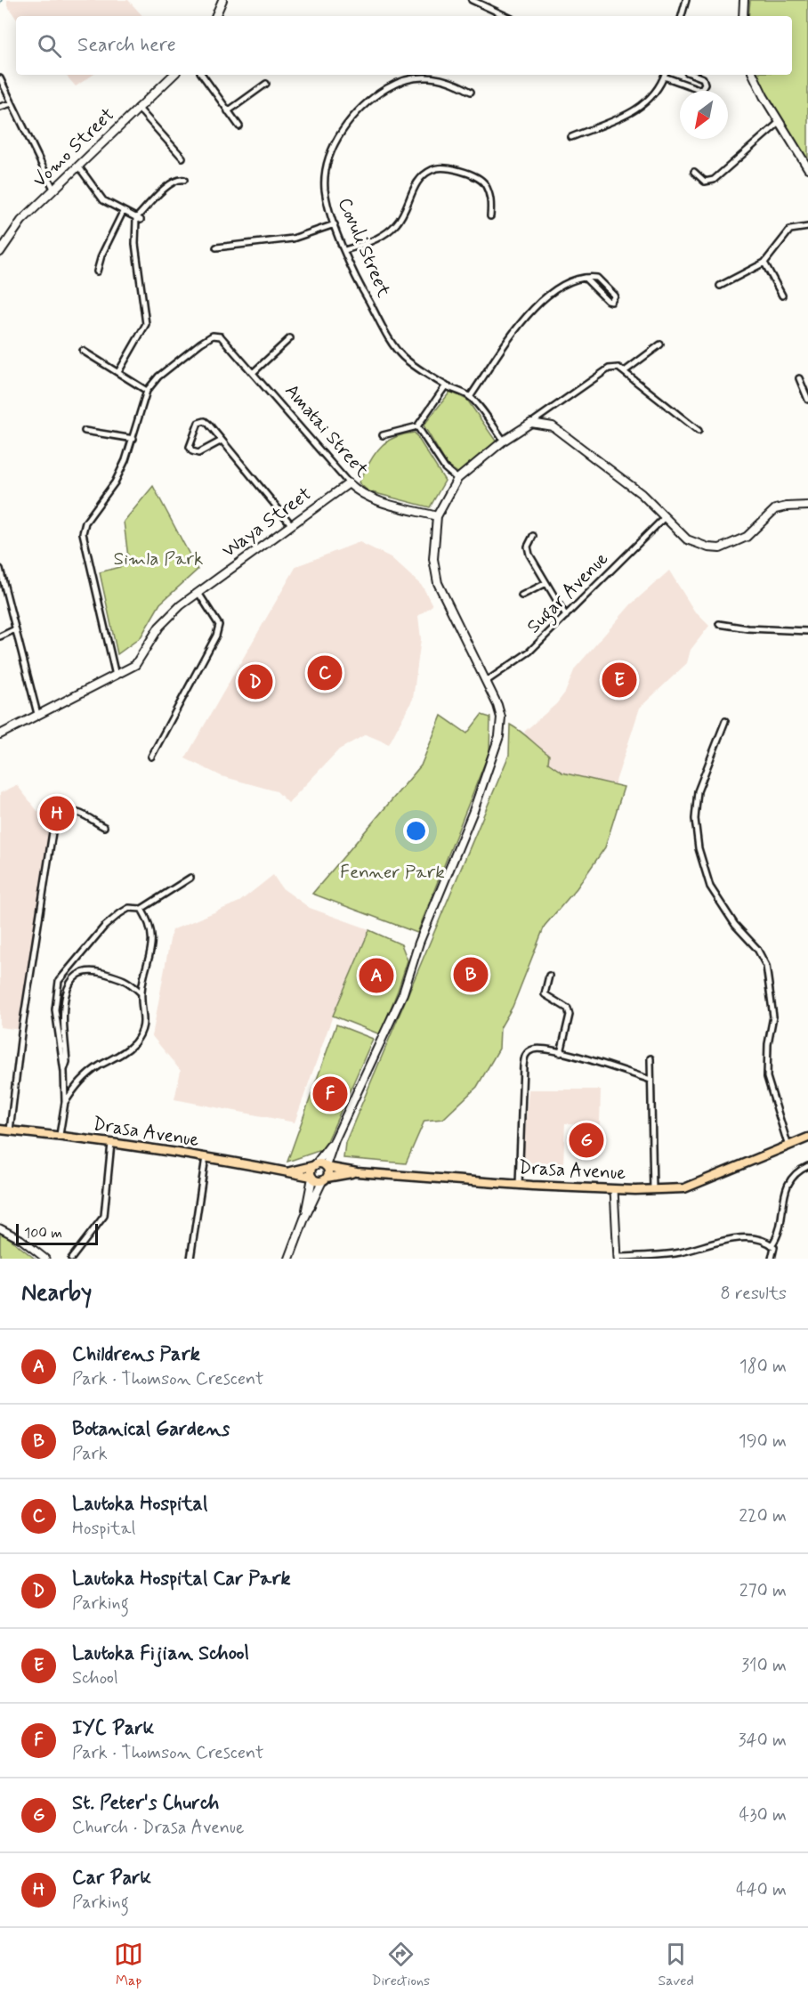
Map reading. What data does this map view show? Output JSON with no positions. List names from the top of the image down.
{
  "streets": {
    "highway": ["Drasa Avenue"],
    "main road": ["Vomo Street", "Amatai Street", "Waya Street"],
    "street": ["Covuli Street", "Sugar Avenue"]
  },
  "crossings": [
    ["Amatai Street", "Waya Street"]
  ],
  "parks": ["Simla Park", "Fenner Park"],
  "scale_bar": "100 m",
  "north": "bottom left",
  "page": {
    "search": "Search here",
    "pins": [
      "C",
      "E",
      "D",
      "H",
      "B",
      "A",
      "F",
      "G"
    ],
    "scale": "100 m",
    "heading": ["Nearby", "8 results"],
    "list": [
      {
        "mark": "A",
        "name": "Childrens Park",
        "note": "Park · Thomson Crescent",
        "value": "180 m"
      },
      {
        "mark": "B",
        "name": "Botanical Gardens",
        "note": "Park",
        "value": "190 m"
      },
      {
        "mark": "C",
        "name": "Lautoka Hospital",
        "note": "Hospital",
        "value": "220 m"
      },
      {
        "mark": "D",
        "name": "Lautoka Hospital Car Park",
        "note": "Parking",
        "value": "270 m"
      },
      {
        "mark": "E",
        "name": "Lautoka Fijian School",
        "note": "School",
        "value": "310 m"
      },
      {
        "mark": "F",
        "name": "IYC Park",
        "note": "Park · Thomson Crescent",
        "value": "340 m"
      },
      {
        "mark": "G",
        "name": "St. Peter's Church",
        "note": "Church · Drasa Avenue",
        "value": "430 m"
      },
      {
        "mark": "H",
        "name": "Car Park",
        "note": "Parking",
        "value": "440 m"
      }
    ],
    "nav": ["Map", "Directions", "Saved"]
  }
}
